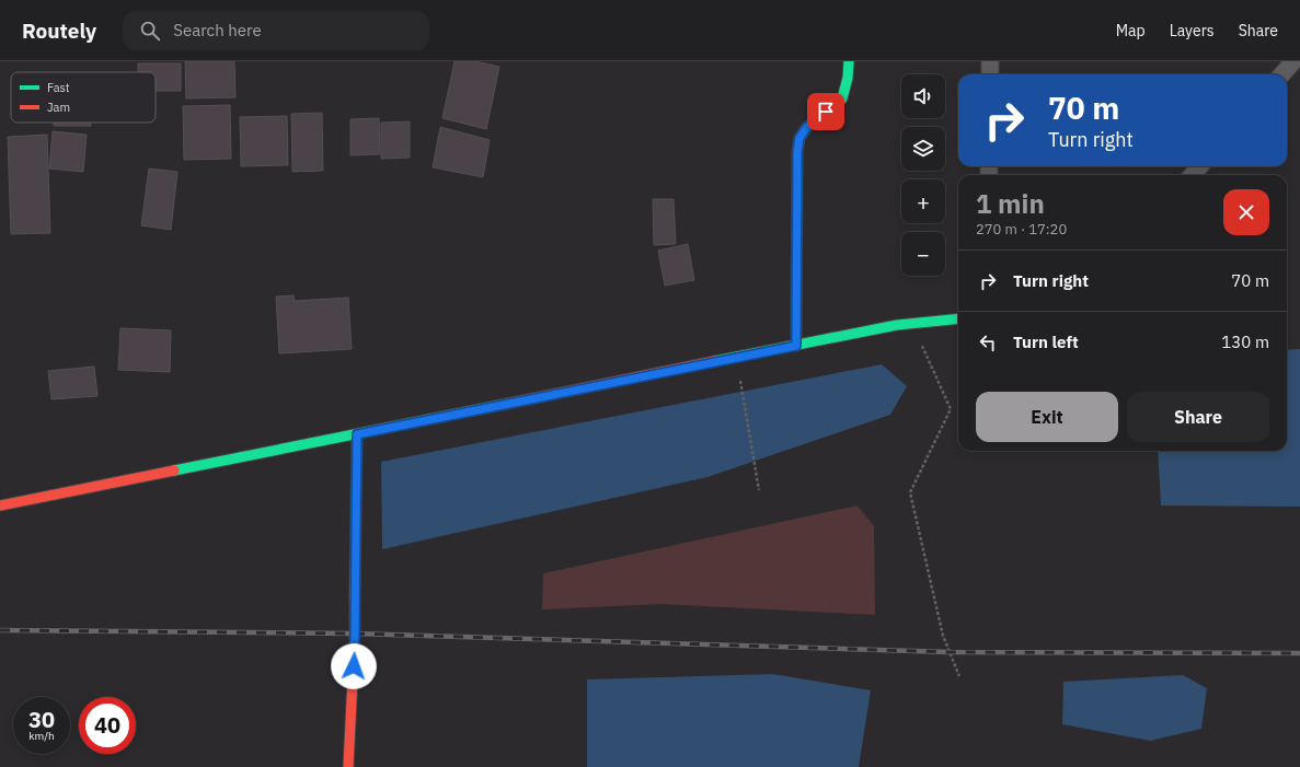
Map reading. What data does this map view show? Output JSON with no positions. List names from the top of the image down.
{
  "legend": ["Fast", "Jam"],
  "page": {
    "header": "Routely",
    "search": "Search here",
    "nav": ["Map", "Layers", "Share"],
    "map_buttons": ["+", "−"],
    "turn": ["70 m", "Turn right"],
    "heading": ["1 min", "270 m · 17:20"],
    "list": [
      {
        "name": "Turn right",
        "value": "70 m"
      },
      {
        "name": "Turn left",
        "value": "130 m"
      }
    ],
    "buttons": ["Exit", "Share"],
    "speed": "30 km/h",
    "limit": "40"
  }
}
